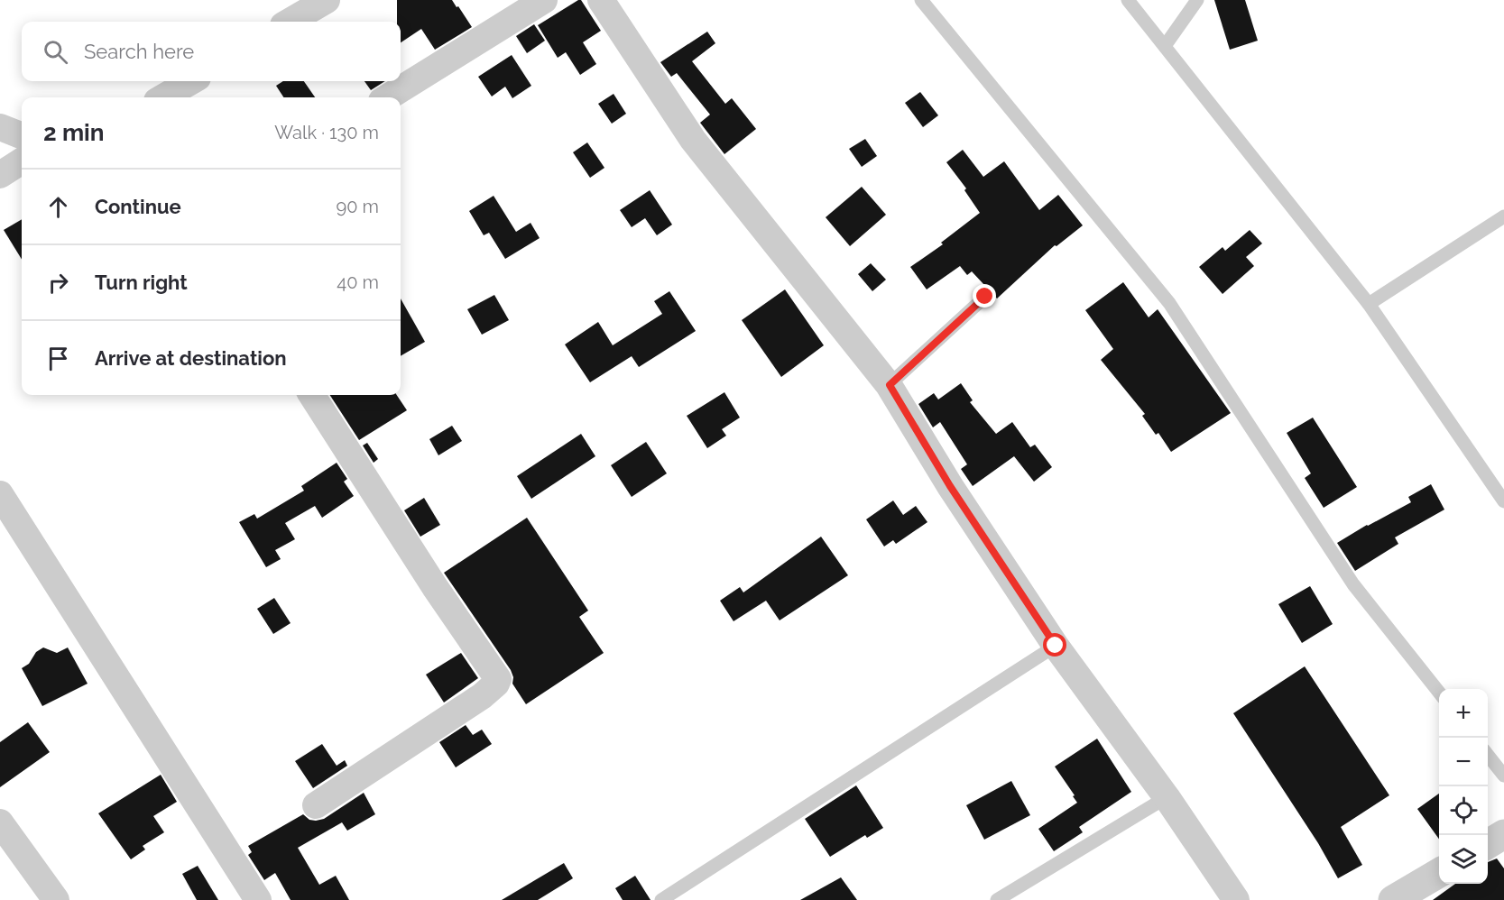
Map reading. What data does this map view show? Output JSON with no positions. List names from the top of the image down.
{
  "page": {
    "search": "Search here",
    "heading": ["2 min", "Walk · 130 m"],
    "list": [
      ["Continue", "90 m"],
      ["Turn right", "40 m"],
      "Arrive at destination"
    ],
    "map_buttons": ["+", "−"]
  }
}
